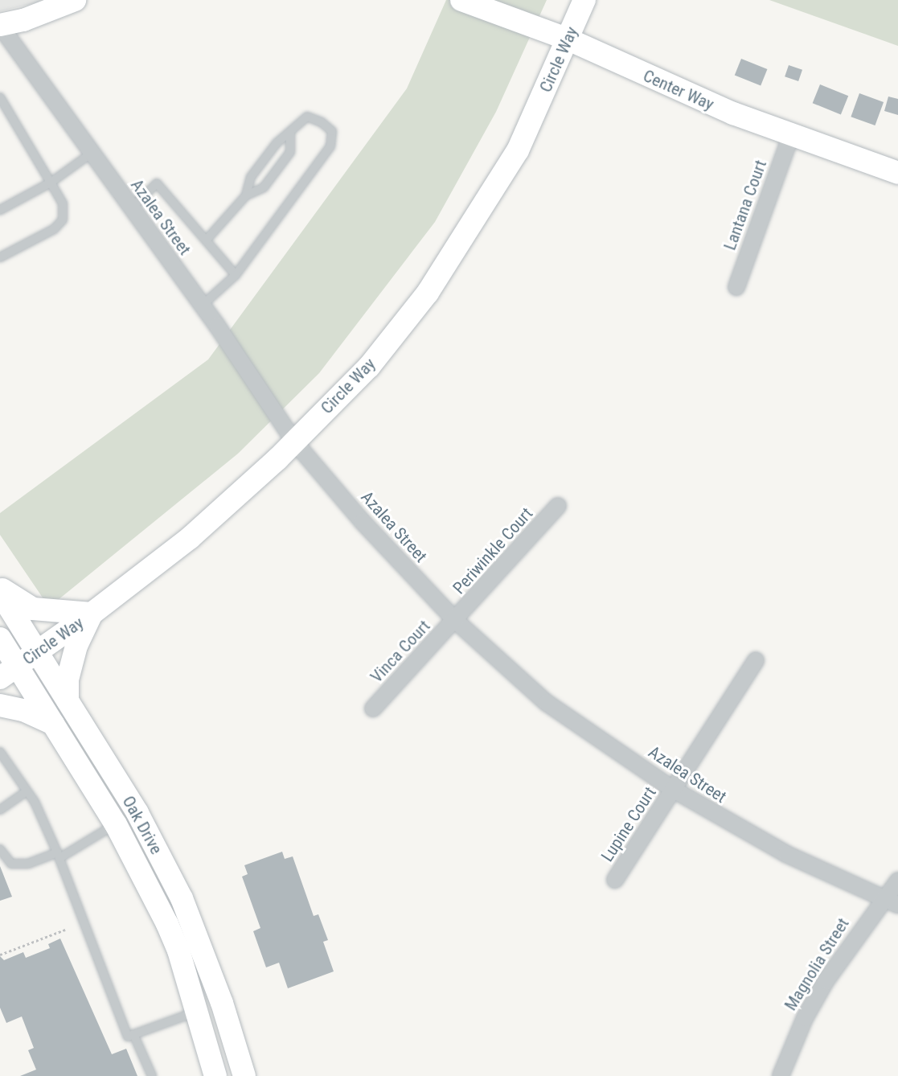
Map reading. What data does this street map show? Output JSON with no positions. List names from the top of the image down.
{
  "streets": {
    "street": [
      "Circle Way",
      "Center Way",
      "Lantana Court",
      "Azalea Street",
      "Periwinkle Court",
      "Vinca Court",
      "Lupine Court",
      "Oak Drive",
      "Magnolia Street"
    ]
  },
  "crossings": [
    ["Circle Way", "Center Way"],
    ["Circle Way", "Azalea Street"],
    ["Circle Way", "Oak Drive"],
    ["Center Way", "Lantana Court"],
    ["Azalea Street", "Periwinkle Court"],
    ["Azalea Street", "Vinca Court"],
    ["Azalea Street", "Lupine Court"],
    ["Azalea Street", "Magnolia Street"],
    ["Periwinkle Court", "Vinca Court"]
  ]
}
